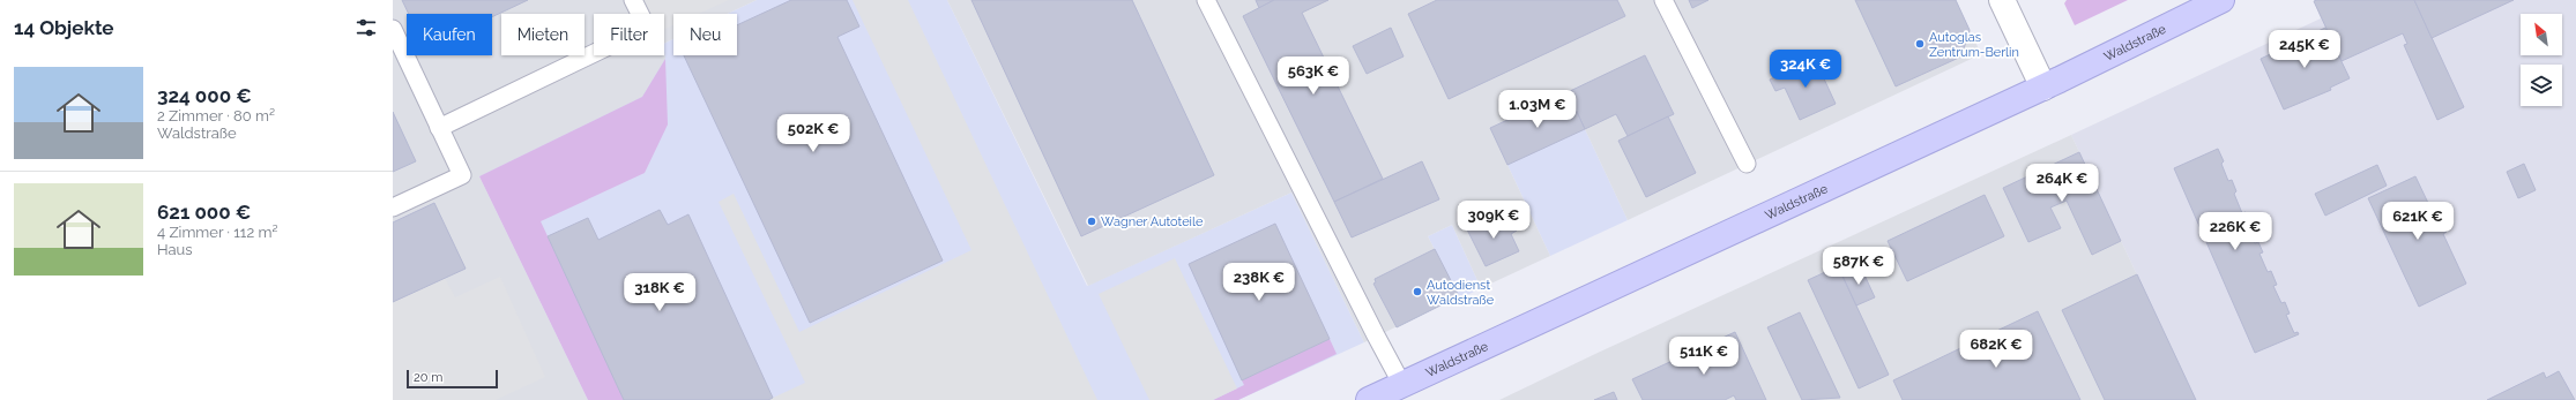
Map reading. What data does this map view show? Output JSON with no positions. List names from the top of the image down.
{
  "streets": {
    "main road": ["Waldstraße"]
  },
  "places": ["Autoglas Zentrum-Berlin", "Wagner Autoteile", "Autodienst Waldstraße"],
  "scale_bar": "20 m",
  "north": "top left",
  "page": {
    "heading": "14 Objekte",
    "chip": [
      "Kaufen",
      "Mieten",
      "Filter",
      "Neu"
    ],
    "price": [
      "245K €",
      "324K €",
      "563K €",
      "1.03M €",
      "502K €",
      "264K €",
      "309K €",
      "621K €",
      "226K €",
      "587K €",
      "238K €",
      "318K €",
      "682K €",
      "511K €"
    ],
    "list": [
      {
        "name": "324 000 €",
        "note": "2 Zimmer · 80 m² · Waldstraße"
      },
      {
        "name": "621 000 €",
        "note": "4 Zimmer · 112 m² · Haus"
      }
    ],
    "scale": "20 m"
  }
}
